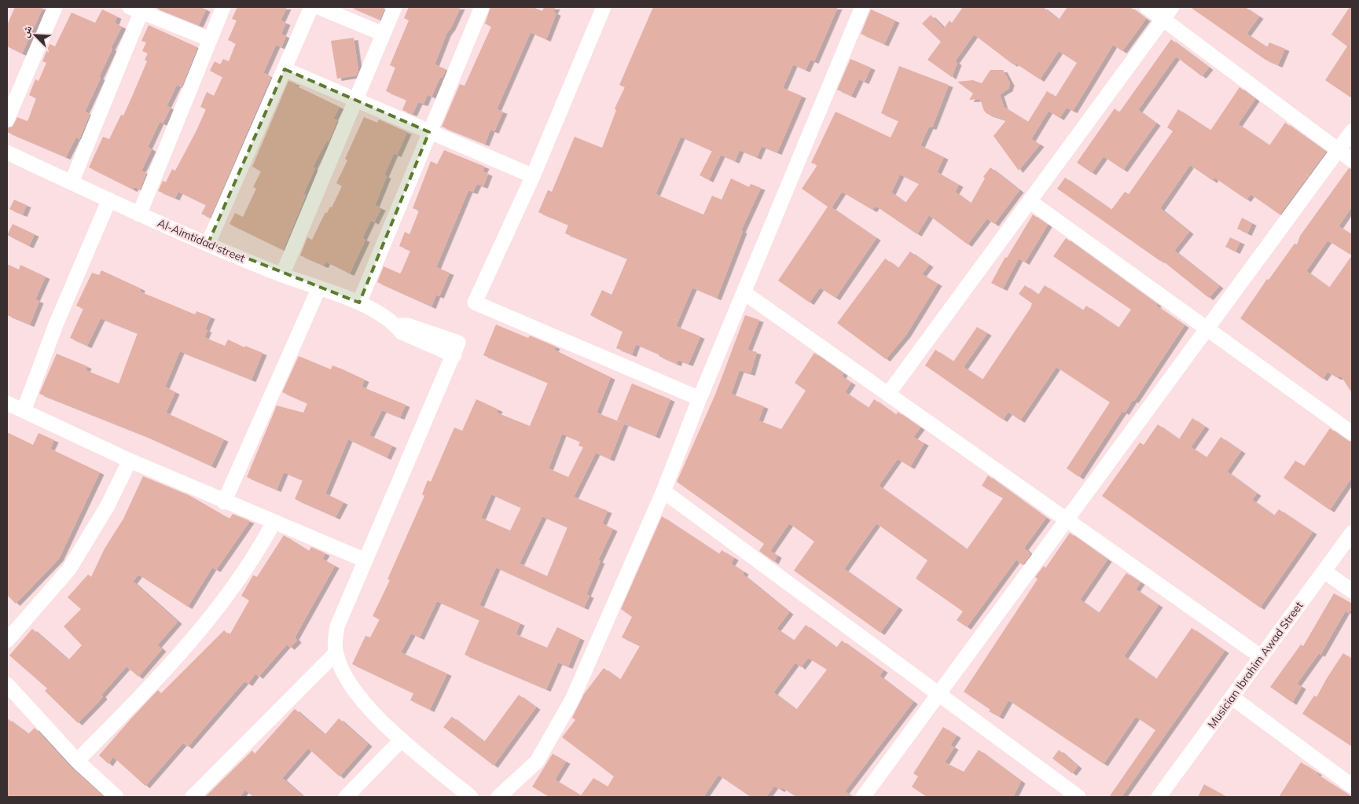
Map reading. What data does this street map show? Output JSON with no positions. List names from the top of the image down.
{
  "streets": {
    "street": ["Al-Aimtidad street", "Musician Ibrahim Awad Street"]
  },
  "north": "top left"
}
